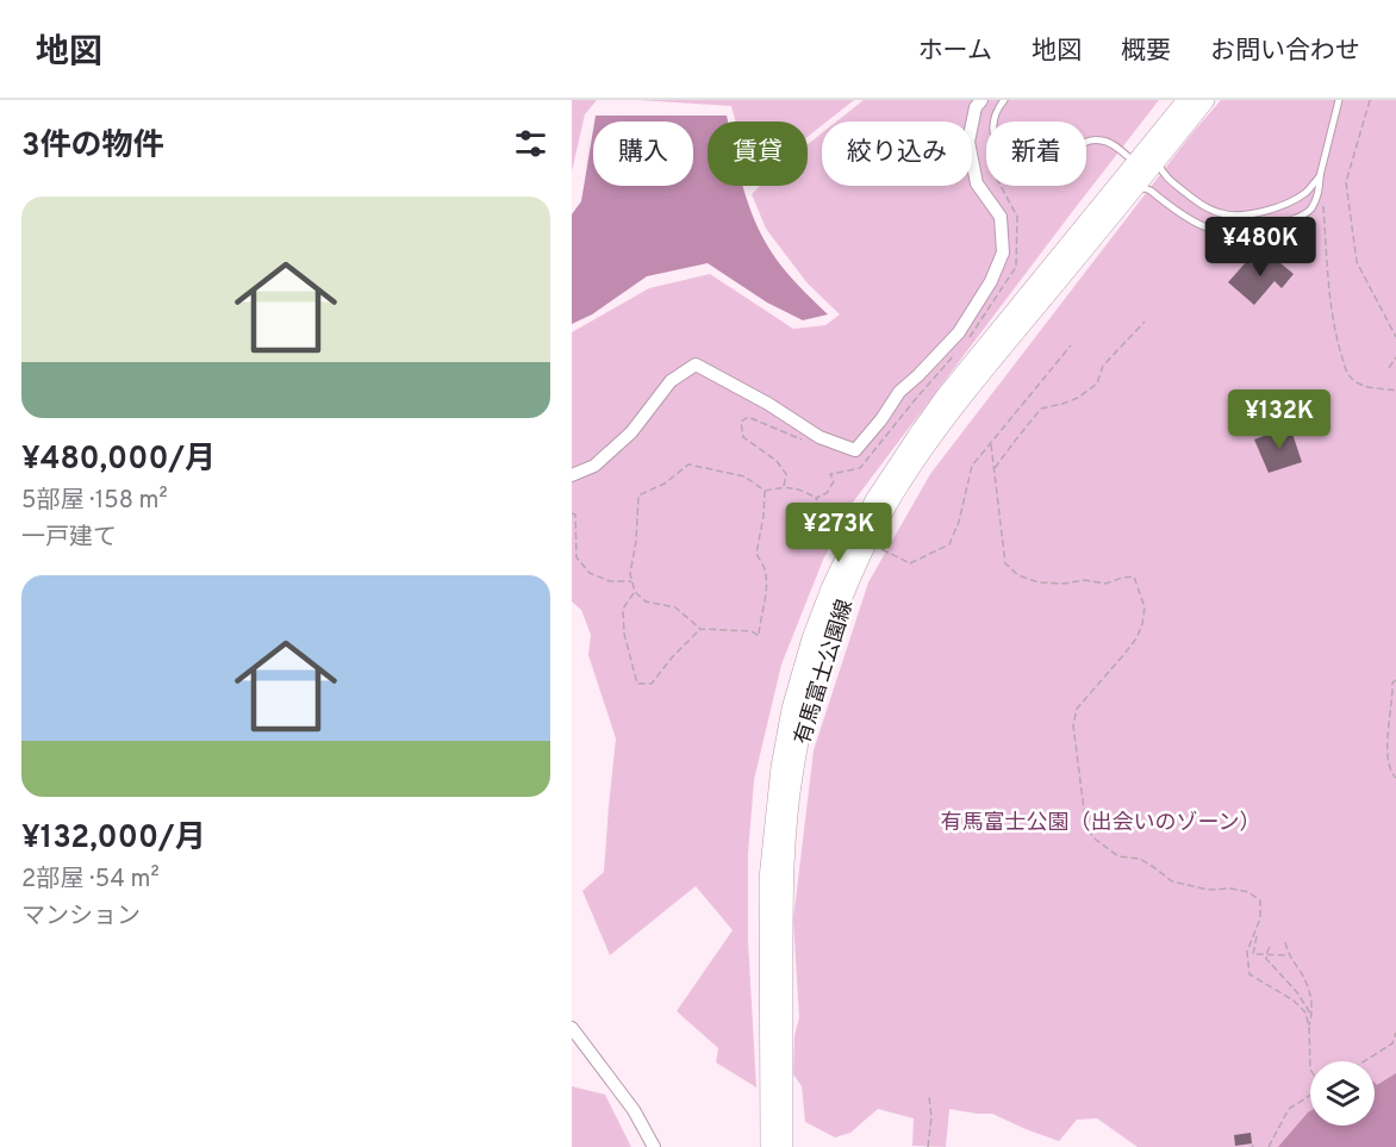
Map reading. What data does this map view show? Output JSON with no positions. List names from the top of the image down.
{
  "streets": {
    "main road": ["有馬富士公園線"]
  },
  "parks": ["有馬富士公園（出会いのゾーン）"],
  "page": {
    "header": "地図",
    "nav": [
      "ホーム",
      "地図",
      "概要",
      "お問い合わせ"
    ],
    "heading": "3件の物件",
    "chip": [
      "購入",
      "賃貸",
      "絞り込み",
      "新着"
    ],
    "list": [
      {
        "name": "¥480,000/月",
        "note": "5部屋 · 158 m² · 一戸建て"
      },
      {
        "name": "¥132,000/月",
        "note": "2部屋 · 54 m² · マンション"
      }
    ],
    "price": ["¥480K", "¥132K", "¥273K"]
  }
}
